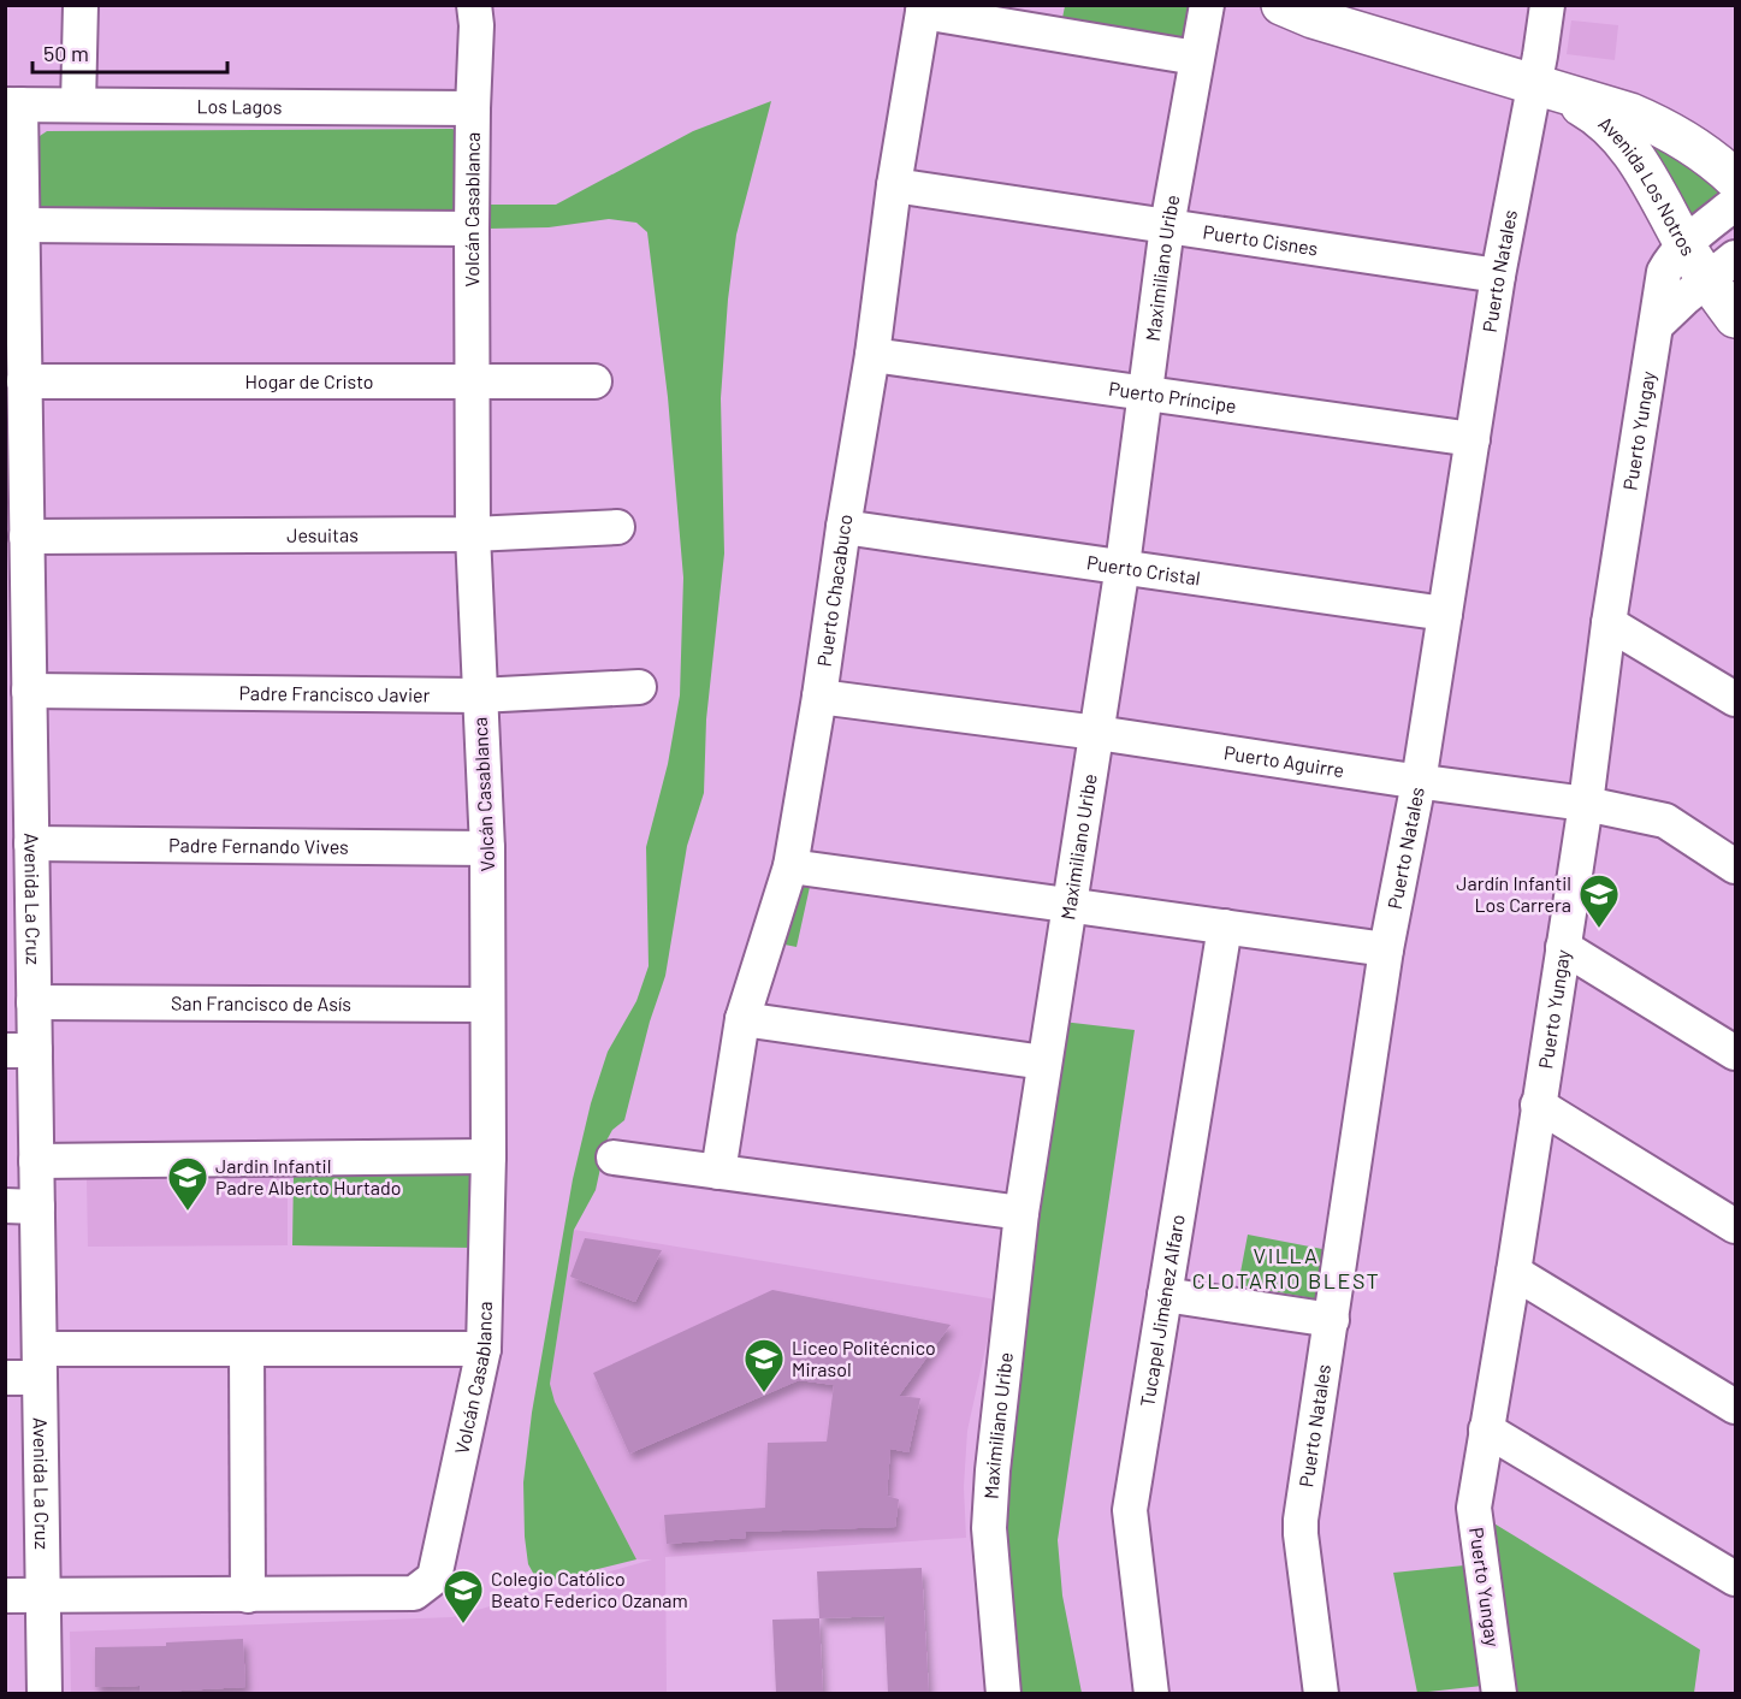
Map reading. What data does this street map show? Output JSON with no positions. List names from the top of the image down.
{
  "streets": {
    "main road": ["Avenida Los Notros"],
    "street": [
      "Los Lagos",
      "Volcán Casablanca",
      "Puerto Cisnes",
      "Maximiliano Uribe",
      "Puerto Natales",
      "Hogar de Cristo",
      "Puerto Príncipe",
      "Puerto Yungay",
      "Jesuitas",
      "Puerto Cristal",
      "Puerto Chacabuco",
      "Padre Francisco Javier",
      "Puerto Aguirre",
      "Padre Fernando Vives",
      "Avenida La Cruz",
      "San Francisco de Asís",
      "Tucapel Jiménez Alfaro"
    ]
  },
  "crossings": [
    ["Los Lagos", "Volcán Casablanca"],
    ["Los Lagos", "Avenida La Cruz"],
    ["Avenida Los Notros", "Puerto Natales"],
    ["Avenida Los Notros", "Puerto Yungay"],
    ["Volcán Casablanca", "Hogar de Cristo"],
    ["Volcán Casablanca", "Jesuitas"],
    ["Volcán Casablanca", "Padre Francisco Javier"],
    ["Volcán Casablanca", "Padre Fernando Vives"],
    ["Volcán Casablanca", "San Francisco de Asís"],
    ["Puerto Cisnes", "Maximiliano Uribe"],
    ["Puerto Cisnes", "Puerto Natales"],
    ["Puerto Cisnes", "Puerto Chacabuco"],
    ["Maximiliano Uribe", "Puerto Príncipe"],
    ["Maximiliano Uribe", "Puerto Cristal"],
    ["Maximiliano Uribe", "Puerto Aguirre"],
    ["Puerto Natales", "Puerto Príncipe"],
    ["Puerto Natales", "Puerto Cristal"],
    ["Puerto Natales", "Puerto Aguirre"],
    ["Hogar de Cristo", "Avenida La Cruz"],
    ["Puerto Príncipe", "Puerto Chacabuco"],
    ["Puerto Yungay", "Puerto Aguirre"],
    ["Jesuitas", "Avenida La Cruz"],
    ["Puerto Cristal", "Puerto Chacabuco"],
    ["Puerto Chacabuco", "Puerto Aguirre"],
    ["Padre Francisco Javier", "Avenida La Cruz"],
    ["Padre Fernando Vives", "Avenida La Cruz"],
    ["Avenida La Cruz", "San Francisco de Asís"]
  ],
  "districts": ["VILLA CLOTARIO BLEST"],
  "places": {
    "school or university": [
      "Jardín Infantil Los Carrera",
      "Jardin Infantil Padre Alberto Hurtado",
      "Liceo Politécnico Mirasol",
      "Colegio Católico Beato Federico Ozanam"
    ]
  },
  "scale_bar": "50 m"
}
